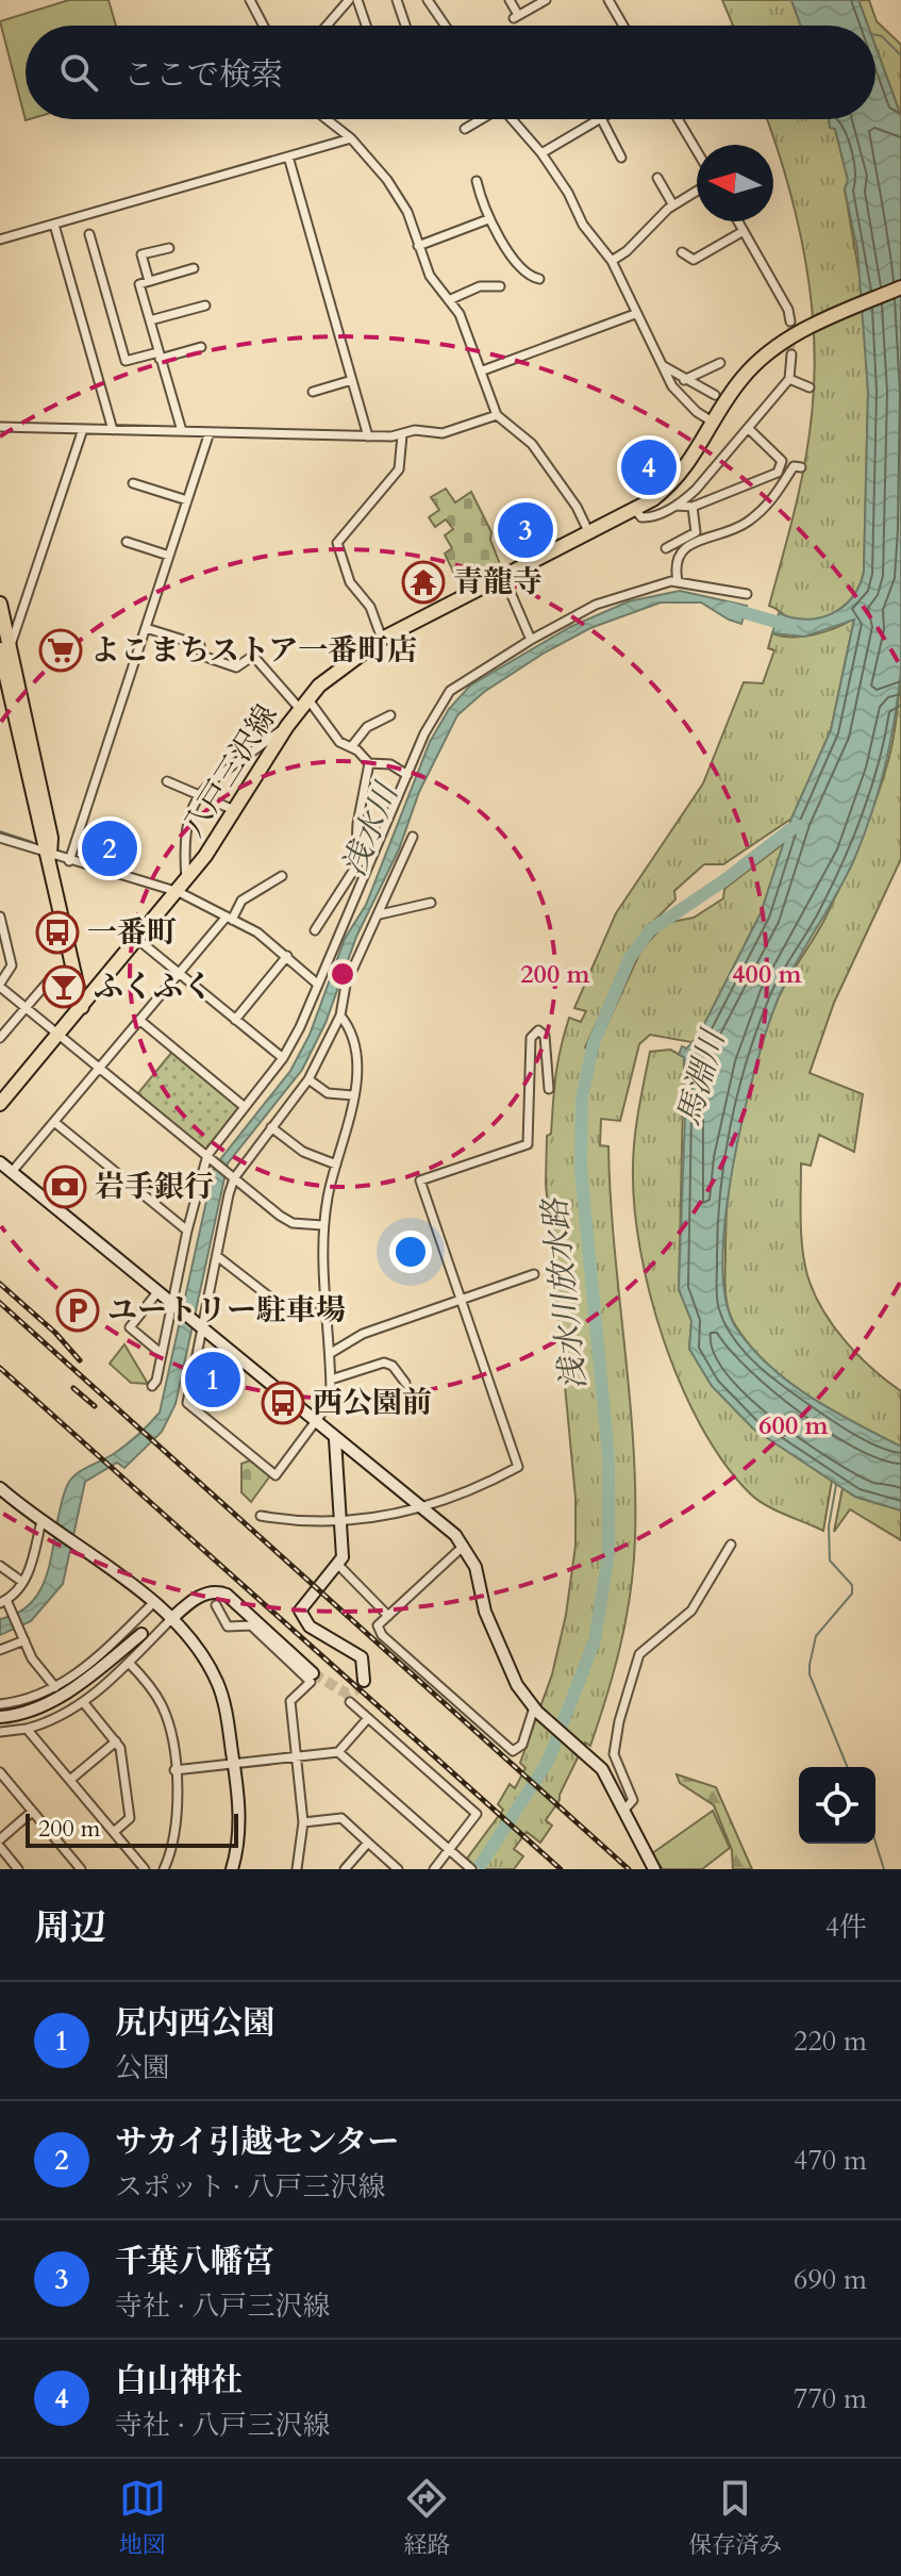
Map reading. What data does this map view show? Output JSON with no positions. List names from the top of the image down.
{
  "streets": {
    "main road": ["八戸三沢線"]
  },
  "water": ["浅水川", "馬淵川", "浅水川放水路"],
  "places": {
    "temple": ["青龍寺"],
    "supermarket": ["よこまちストア一番町店"],
    "bus stop": ["一番町", "西公園前"],
    "bar": ["ふくふく"],
    "bank": ["岩手銀行"],
    "parking": ["ユートリー駐車場"]
  },
  "scale_bar": "200 m",
  "north": "left",
  "page": {
    "search": "ここで検索",
    "pins": [
      "4",
      "3",
      "2",
      "1"
    ],
    "scale": "200 m",
    "heading": ["周辺", "4件"],
    "list": [
      {
        "mark": "1",
        "name": "尻内西公園",
        "note": "公園",
        "value": "220 m"
      },
      {
        "mark": "2",
        "name": "サカイ引越センター",
        "note": "スポット · 八戸三沢線",
        "value": "470 m"
      },
      {
        "mark": "3",
        "name": "千葉八幡宮",
        "note": "寺社 · 八戸三沢線",
        "value": "690 m"
      },
      {
        "mark": "4",
        "name": "白山神社",
        "note": "寺社 · 八戸三沢線",
        "value": "770 m"
      }
    ],
    "nav": ["地図", "経路", "保存済み"]
  },
  "rings": ["200 m", "400 m", "600 m"]
}
